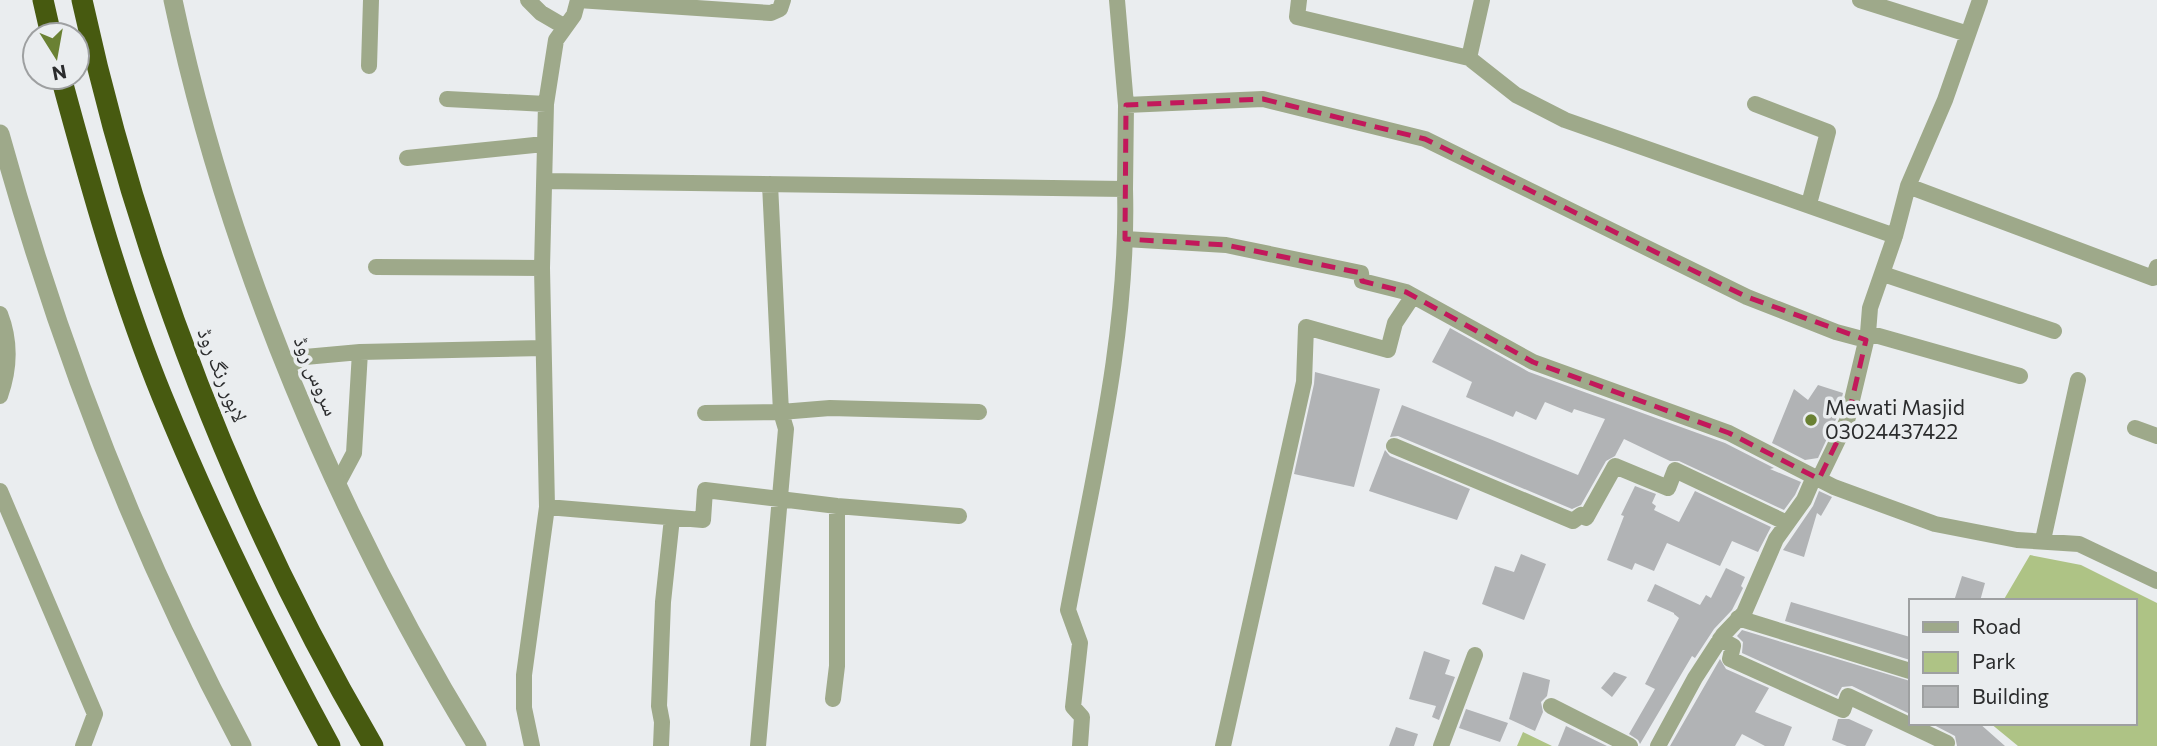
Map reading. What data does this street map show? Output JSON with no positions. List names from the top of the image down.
{
  "streets": {
    "highway": ["لاہور رنگ روڈ"],
    "street": ["سروس روڈ"]
  },
  "places": ["Mewati Masjid 03024437422"],
  "legend": ["Road", "Park", "Building"],
  "north": "bottom"
}
